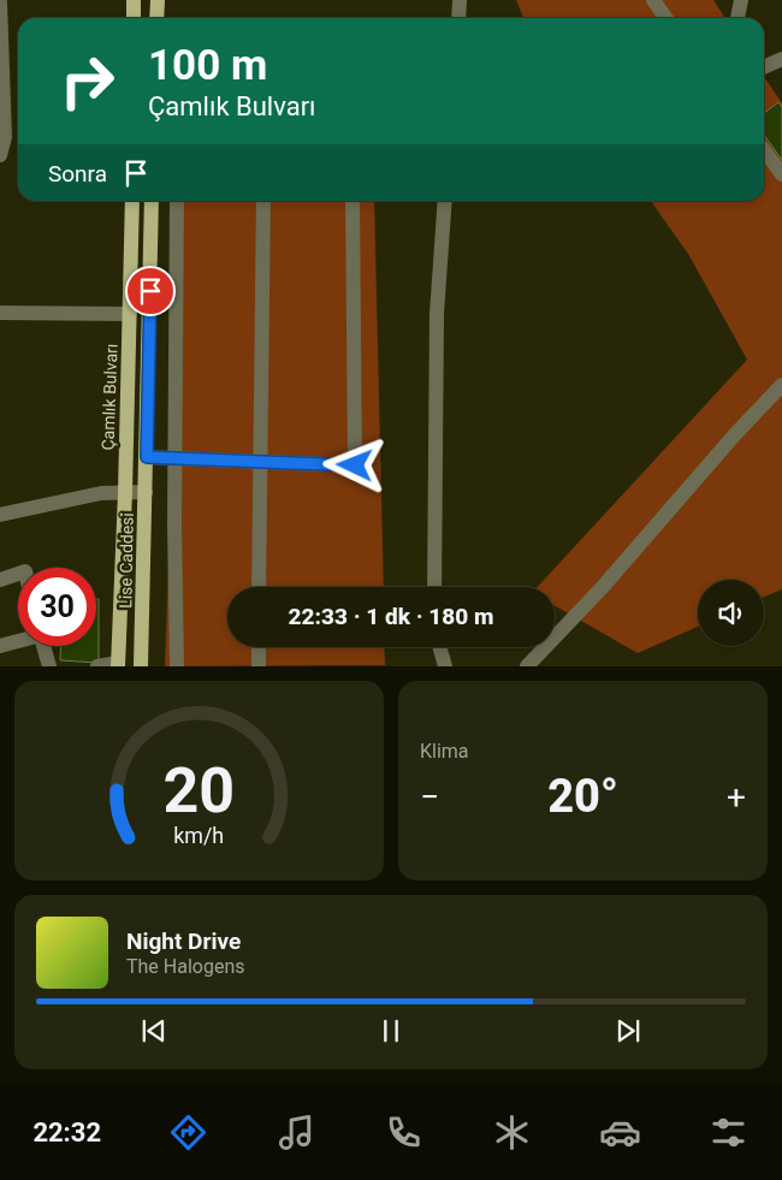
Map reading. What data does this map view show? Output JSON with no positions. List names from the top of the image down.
{
  "streets": {
    "main road": ["Çamlık Bulvarı", "Lise Caddesi"]
  },
  "page": {
    "turn": ["100 m", "Çamlık Bulvarı"],
    "then": "Sonra",
    "limit": "30",
    "trip": "22:33 · 1 dk · 180 m",
    "tile": "Klima",
    "heat": ["−", "20°", "+"],
    "song": ["Night Drive", "The Halogens"],
    "tabs": "22:32",
    "gauge": ["20", "km/h"]
  }
}
